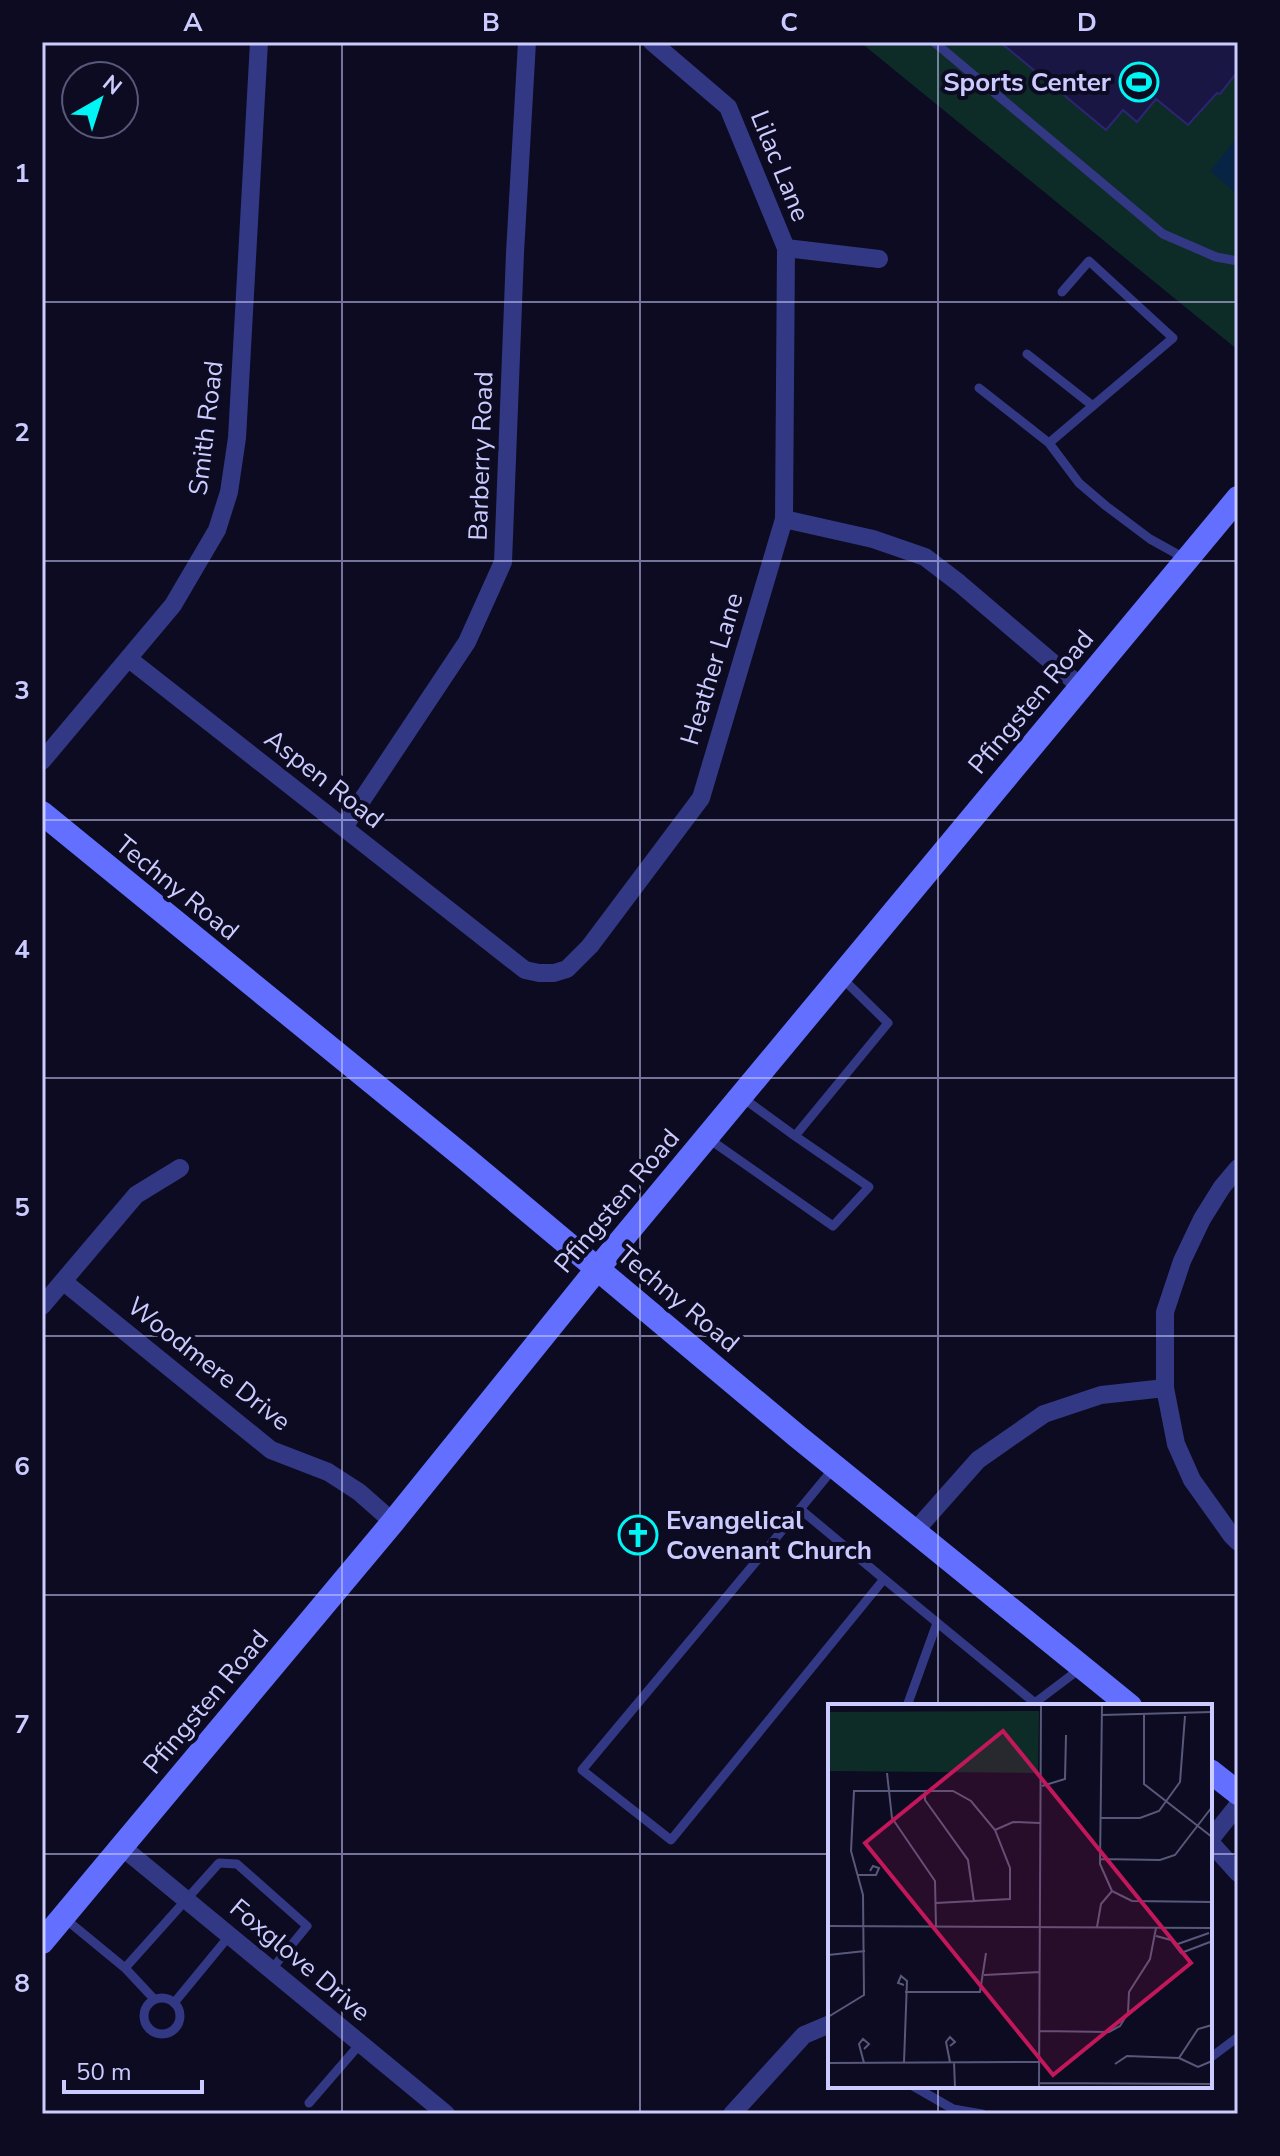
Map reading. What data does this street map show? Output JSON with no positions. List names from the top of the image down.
{
  "streets": {
    "main road": ["Pfingsten Road", "Techny Road"],
    "street": [
      "Lilac Lane",
      "Smith Road",
      "Barberry Road",
      "Heather Lane",
      "Aspen Road",
      "Woodmere Drive",
      "Foxglove Drive"
    ]
  },
  "crossings": [
    ["Lilac Lane", "Heather Lane"],
    ["Smith Road", "Aspen Road"],
    ["Barberry Road", "Aspen Road"],
    ["Heather Lane", "Aspen Road"],
    ["Pfingsten Road", "Techny Road"],
    ["Pfingsten Road", "Woodmere Drive"],
    ["Pfingsten Road", "Foxglove Drive"]
  ],
  "places": {
    "sports": ["Sports Center"],
    "church": ["Evangelical Covenant Church"]
  },
  "scale_bar": "50 m",
  "north": "top right",
  "grid": {
    "columns": [
      "A",
      "B",
      "C",
      "D"
    ],
    "rows": [
      "1",
      "2",
      "3",
      "4",
      "5",
      "6",
      "7",
      "8"
    ]
  }
}
